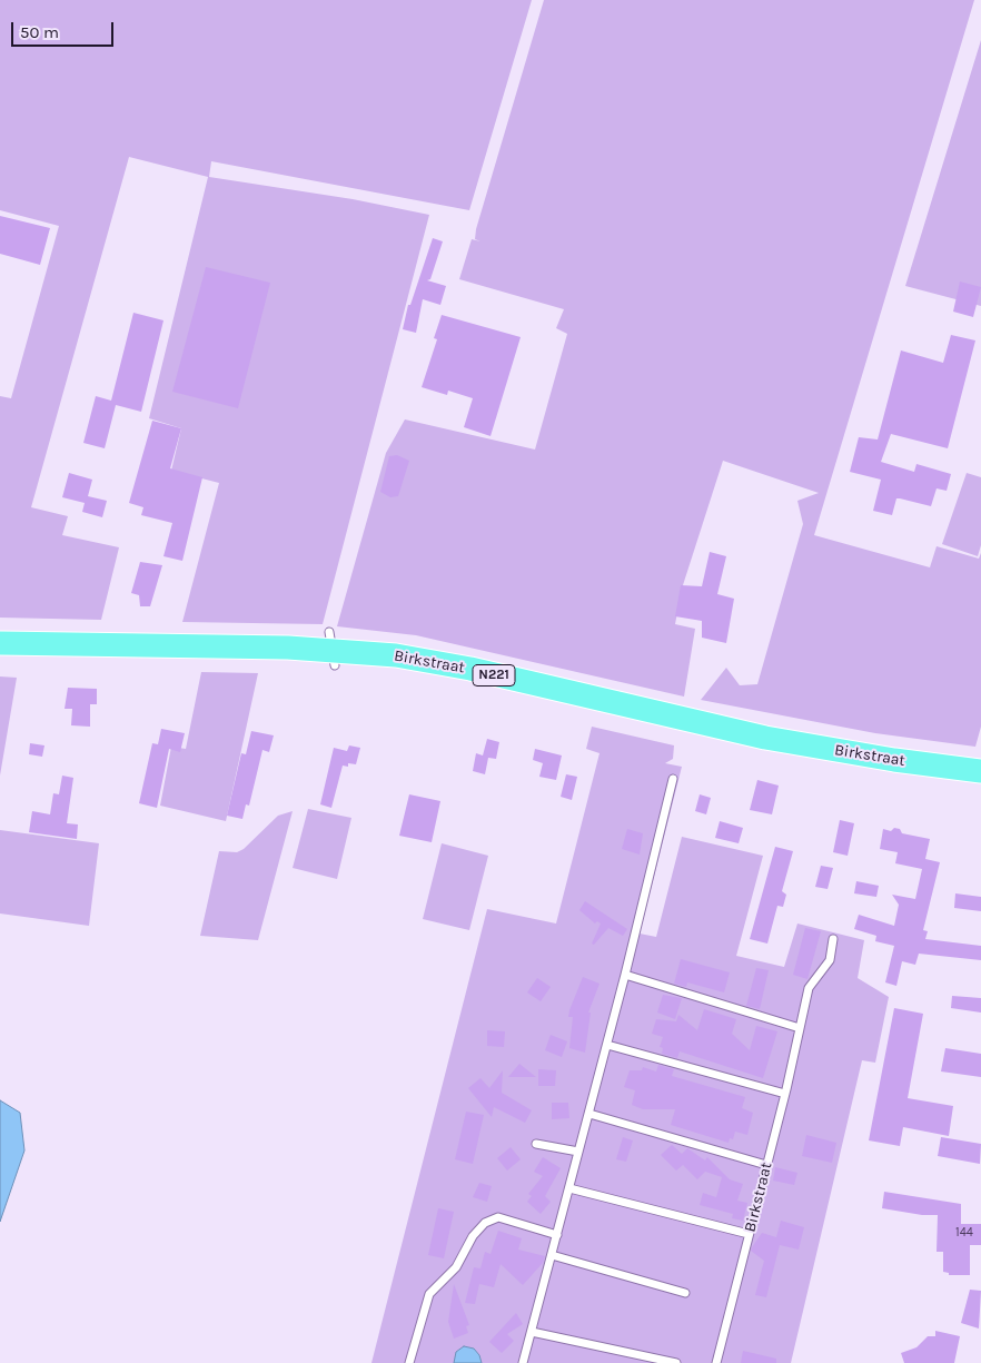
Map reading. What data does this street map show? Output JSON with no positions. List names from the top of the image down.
{
  "streets": {
    "main road": ["Birkstraat", "N221"]
  },
  "house_numbers": ["144"],
  "scale_bar": "50 m"
}
